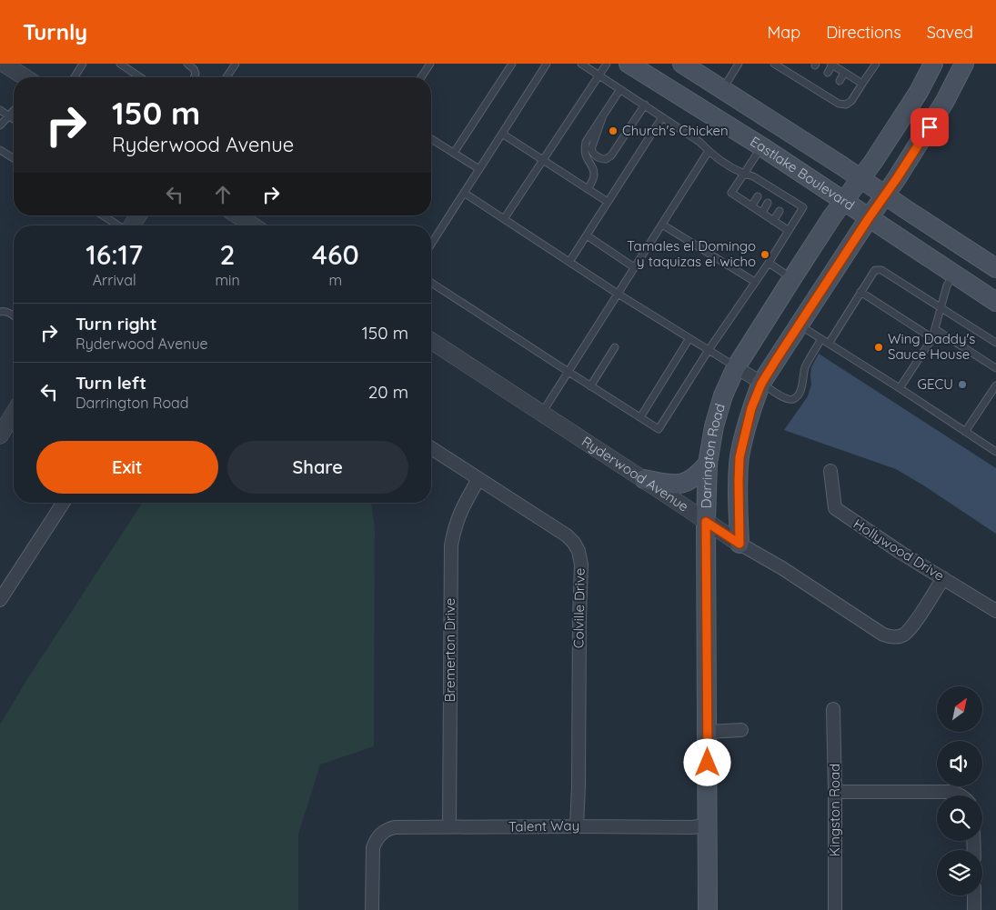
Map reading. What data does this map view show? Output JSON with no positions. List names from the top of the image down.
{
  "streets": {
    "main road": ["Eastlake Boulevard", "Darrington Road"],
    "street": [
      "Ryderwood Avenue",
      "Hollywood Drive",
      "Colville Drive",
      "Bremerton Drive",
      "Kingston Road",
      "Talent Way"
    ]
  },
  "crossings": [
    ["Eastlake Boulevard", "Darrington Road"],
    ["Darrington Road", "Ryderwood Avenue"],
    ["Darrington Road", "Talent Way"],
    ["Ryderwood Avenue", "Hollywood Drive"],
    ["Colville Drive", "Bremerton Drive"],
    ["Colville Drive", "Talent Way"],
    ["Bremerton Drive", "Talent Way"]
  ],
  "places": [
    "Church's Chicken",
    "Tamales el Domingo y taquizas el wicho",
    "Wing Daddy's Sauce House",
    "GECU"
  ],
  "north": "top right",
  "page": {
    "header": "Turnly",
    "nav": ["Map", "Directions", "Saved"],
    "turn": ["150 m", "Ryderwood Avenue"],
    "eta": [
      "16:17",
      "Arrival",
      "2",
      "min",
      "460",
      "m"
    ],
    "list": [
      {
        "name": "Turn right",
        "note": "Ryderwood Avenue",
        "value": "150 m"
      },
      {
        "name": "Turn left",
        "note": "Darrington Road",
        "value": "20 m"
      }
    ],
    "buttons": ["Exit", "Share"]
  }
}
